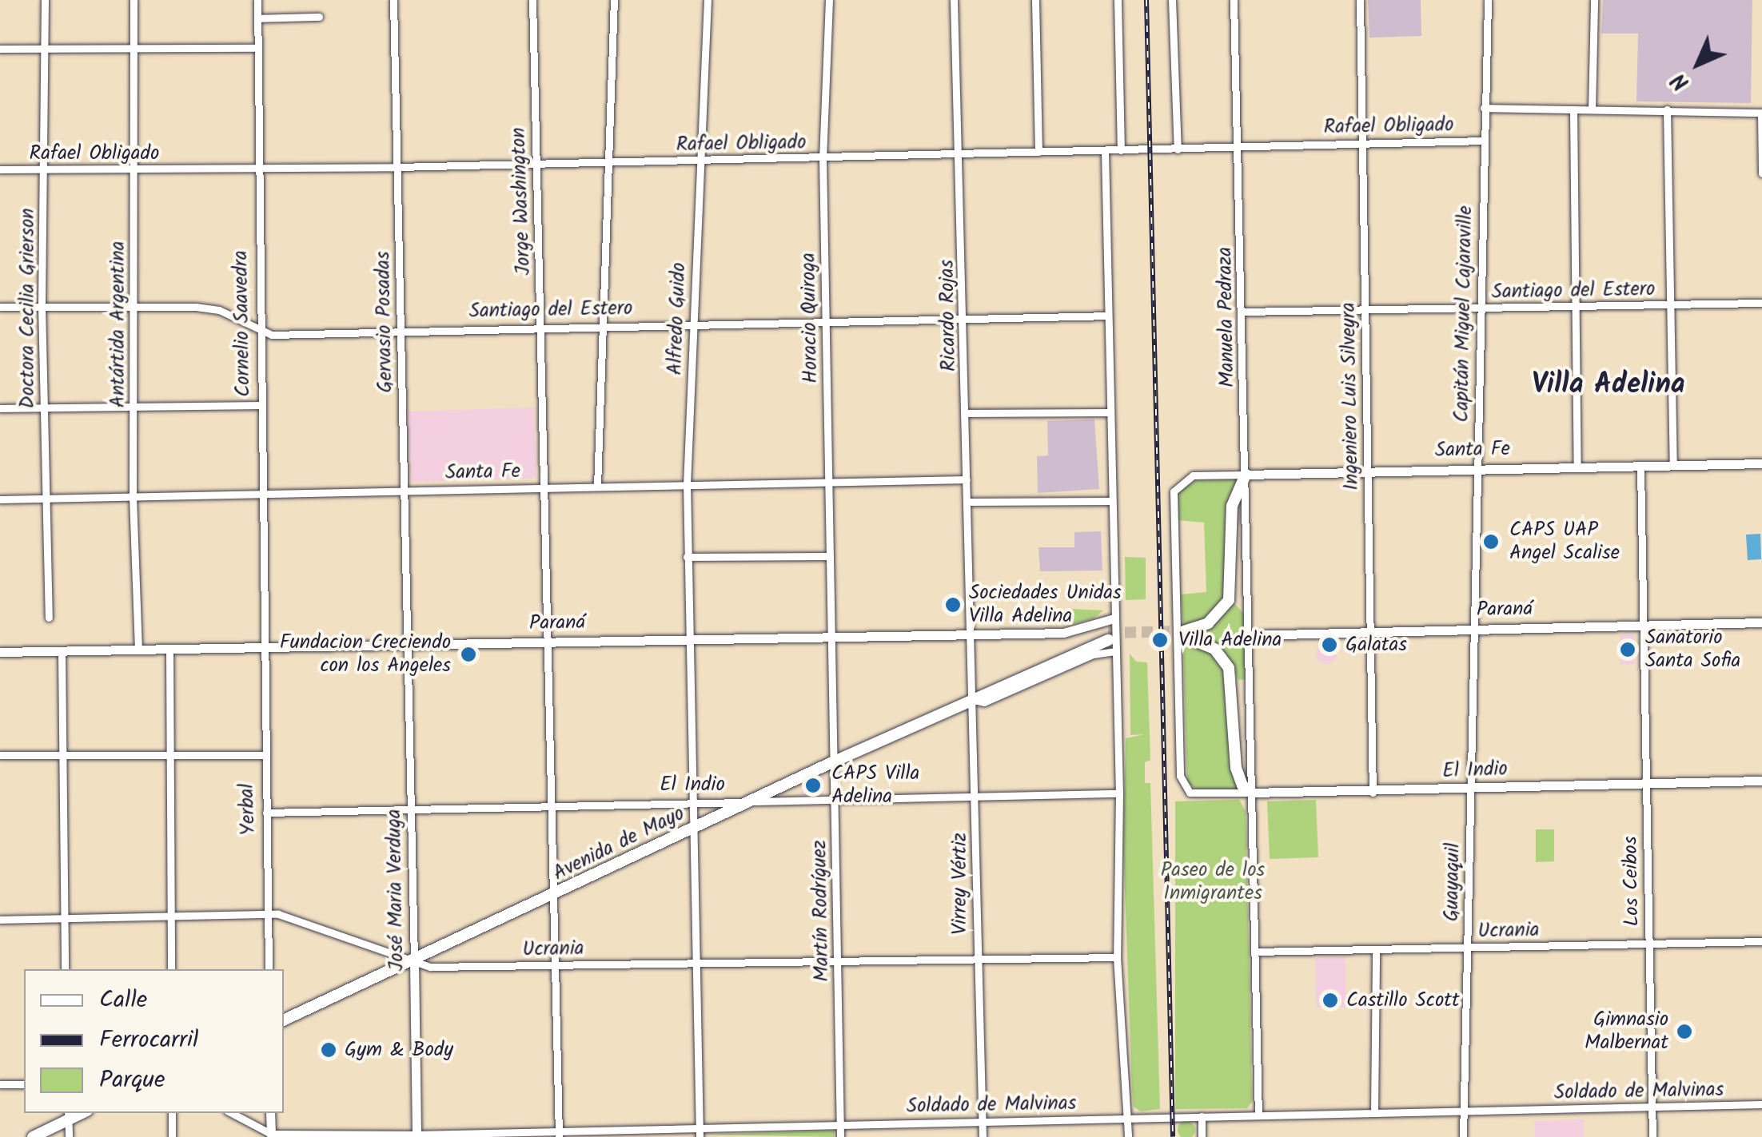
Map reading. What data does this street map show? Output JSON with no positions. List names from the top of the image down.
{
  "streets": {
    "main road": ["Avenida de Mayo"],
    "street": [
      "Rafael Obligado",
      "Jorge Washington",
      "Santiago del Estero",
      "Doctora Cecilia Grierson",
      "Capitán Miguel Cajaraville",
      "Ricardo Rojas",
      "Manuela Pedraza",
      "Horacio Quiroga",
      "Alfredo Guido",
      "Gervasio Posadas",
      "Cornelio Saavedra",
      "Antártida Argentina",
      "Ingeniero Luis Silveyra",
      "Santa Fe",
      "Paraná",
      "El Indio",
      "Yerbal",
      "Los Ceibos",
      "Guayaquil",
      "Virrey Vértiz",
      "José Maria Verduga",
      "Martín Rodríguez",
      "Ucrania",
      "Soldado de Malvinas"
    ]
  },
  "crossings": [
    ["Rafael Obligado", "Jorge Washington"],
    ["Rafael Obligado", "Doctora Cecilia Grierson"],
    ["Rafael Obligado", "Capitán Miguel Cajaraville"],
    ["Rafael Obligado", "Ricardo Rojas"],
    ["Rafael Obligado", "Manuela Pedraza"],
    ["Rafael Obligado", "Horacio Quiroga"],
    ["Rafael Obligado", "Alfredo Guido"],
    ["Rafael Obligado", "Gervasio Posadas"],
    ["Rafael Obligado", "Cornelio Saavedra"],
    ["Rafael Obligado", "Antártida Argentina"],
    ["Rafael Obligado", "Ingeniero Luis Silveyra"],
    ["Jorge Washington", "Santiago del Estero"],
    ["Jorge Washington", "Santa Fe"],
    ["Jorge Washington", "Paraná"],
    ["Jorge Washington", "El Indio"],
    ["Jorge Washington", "Avenida de Mayo"],
    ["Jorge Washington", "Ucrania"],
    ["Jorge Washington", "Soldado de Malvinas"],
    ["Santiago del Estero", "Doctora Cecilia Grierson"],
    ["Santiago del Estero", "Capitán Miguel Cajaraville"],
    ["Santiago del Estero", "Ricardo Rojas"],
    ["Santiago del Estero", "Manuela Pedraza"],
    ["Santiago del Estero", "Horacio Quiroga"],
    ["Santiago del Estero", "Alfredo Guido"],
    ["Santiago del Estero", "Gervasio Posadas"],
    ["Santiago del Estero", "Cornelio Saavedra"],
    ["Santiago del Estero", "Antártida Argentina"],
    ["Santiago del Estero", "Ingeniero Luis Silveyra"],
    ["Doctora Cecilia Grierson", "Santa Fe"],
    ["Capitán Miguel Cajaraville", "Santa Fe"],
    ["Capitán Miguel Cajaraville", "Paraná"],
    ["Capitán Miguel Cajaraville", "Guayaquil"],
    ["Ricardo Rojas", "Santa Fe"],
    ["Ricardo Rojas", "Paraná"],
    ["Ricardo Rojas", "Virrey Vértiz"],
    ["Manuela Pedraza", "Santa Fe"],
    ["Manuela Pedraza", "Paraná"],
    ["Manuela Pedraza", "El Indio"],
    ["Manuela Pedraza", "Ucrania"],
    ["Manuela Pedraza", "Soldado de Malvinas"],
    ["Horacio Quiroga", "Santa Fe"],
    ["Horacio Quiroga", "Paraná"],
    ["Horacio Quiroga", "Martín Rodríguez"],
    ["Alfredo Guido", "Santa Fe"],
    ["Alfredo Guido", "Paraná"],
    ["Alfredo Guido", "El Indio"],
    ["Alfredo Guido", "Avenida de Mayo"],
    ["Alfredo Guido", "Ucrania"],
    ["Alfredo Guido", "Soldado de Malvinas"],
    ["Gervasio Posadas", "Santa Fe"],
    ["Gervasio Posadas", "Paraná"],
    ["Gervasio Posadas", "José Maria Verduga"],
    ["Cornelio Saavedra", "Santa Fe"],
    ["Cornelio Saavedra", "Paraná"],
    ["Cornelio Saavedra", "Yerbal"],
    ["Antártida Argentina", "Santa Fe"],
    ["Antártida Argentina", "Paraná"],
    ["Ingeniero Luis Silveyra", "Santa Fe"],
    ["Ingeniero Luis Silveyra", "Paraná"],
    ["Ingeniero Luis Silveyra", "El Indio"],
    ["Santa Fe", "El Indio"],
    ["Santa Fe", "Los Ceibos"],
    ["Paraná", "Yerbal"],
    ["Paraná", "Los Ceibos"],
    ["Paraná", "Guayaquil"],
    ["Paraná", "Virrey Vértiz"],
    ["Paraná", "José Maria Verduga"],
    ["Paraná", "Martín Rodríguez"],
    ["El Indio", "Yerbal"],
    ["El Indio", "Avenida de Mayo"],
    ["El Indio", "Los Ceibos"],
    ["El Indio", "Guayaquil"],
    ["El Indio", "Virrey Vértiz"],
    ["El Indio", "José Maria Verduga"],
    ["El Indio", "Martín Rodríguez"],
    ["Yerbal", "Ucrania"],
    ["Avenida de Mayo", "Virrey Vértiz"],
    ["Avenida de Mayo", "José Maria Verduga"],
    ["Avenida de Mayo", "Martín Rodríguez"],
    ["Avenida de Mayo", "Ucrania"],
    ["Los Ceibos", "Ucrania"],
    ["Los Ceibos", "Soldado de Malvinas"],
    ["Guayaquil", "Ucrania"],
    ["Guayaquil", "Soldado de Malvinas"],
    ["Virrey Vértiz", "Ucrania"],
    ["Virrey Vértiz", "Soldado de Malvinas"],
    ["José Maria Verduga", "Ucrania"],
    ["José Maria Verduga", "Soldado de Malvinas"],
    ["Martín Rodríguez", "Ucrania"],
    ["Martín Rodríguez", "Soldado de Malvinas"]
  ],
  "districts": ["Villa Adelina"],
  "parks": ["Paseo de los Inmigrantes"],
  "places": [
    "CAPS UAP Angel Scalise",
    "Sociedades Unidas Villa Adelina",
    "Villa Adelina",
    "Galatas",
    "Sanatorio Santa Sofia",
    "Fundacion Creciendo con los Angeles",
    "CAPS Villa Adelina",
    "Castillo Scott",
    "Gimnasio Malbernat",
    "Gym & Body"
  ],
  "legend": ["Calle", "Ferrocarril", "Parque"],
  "north": "bottom left"
}
